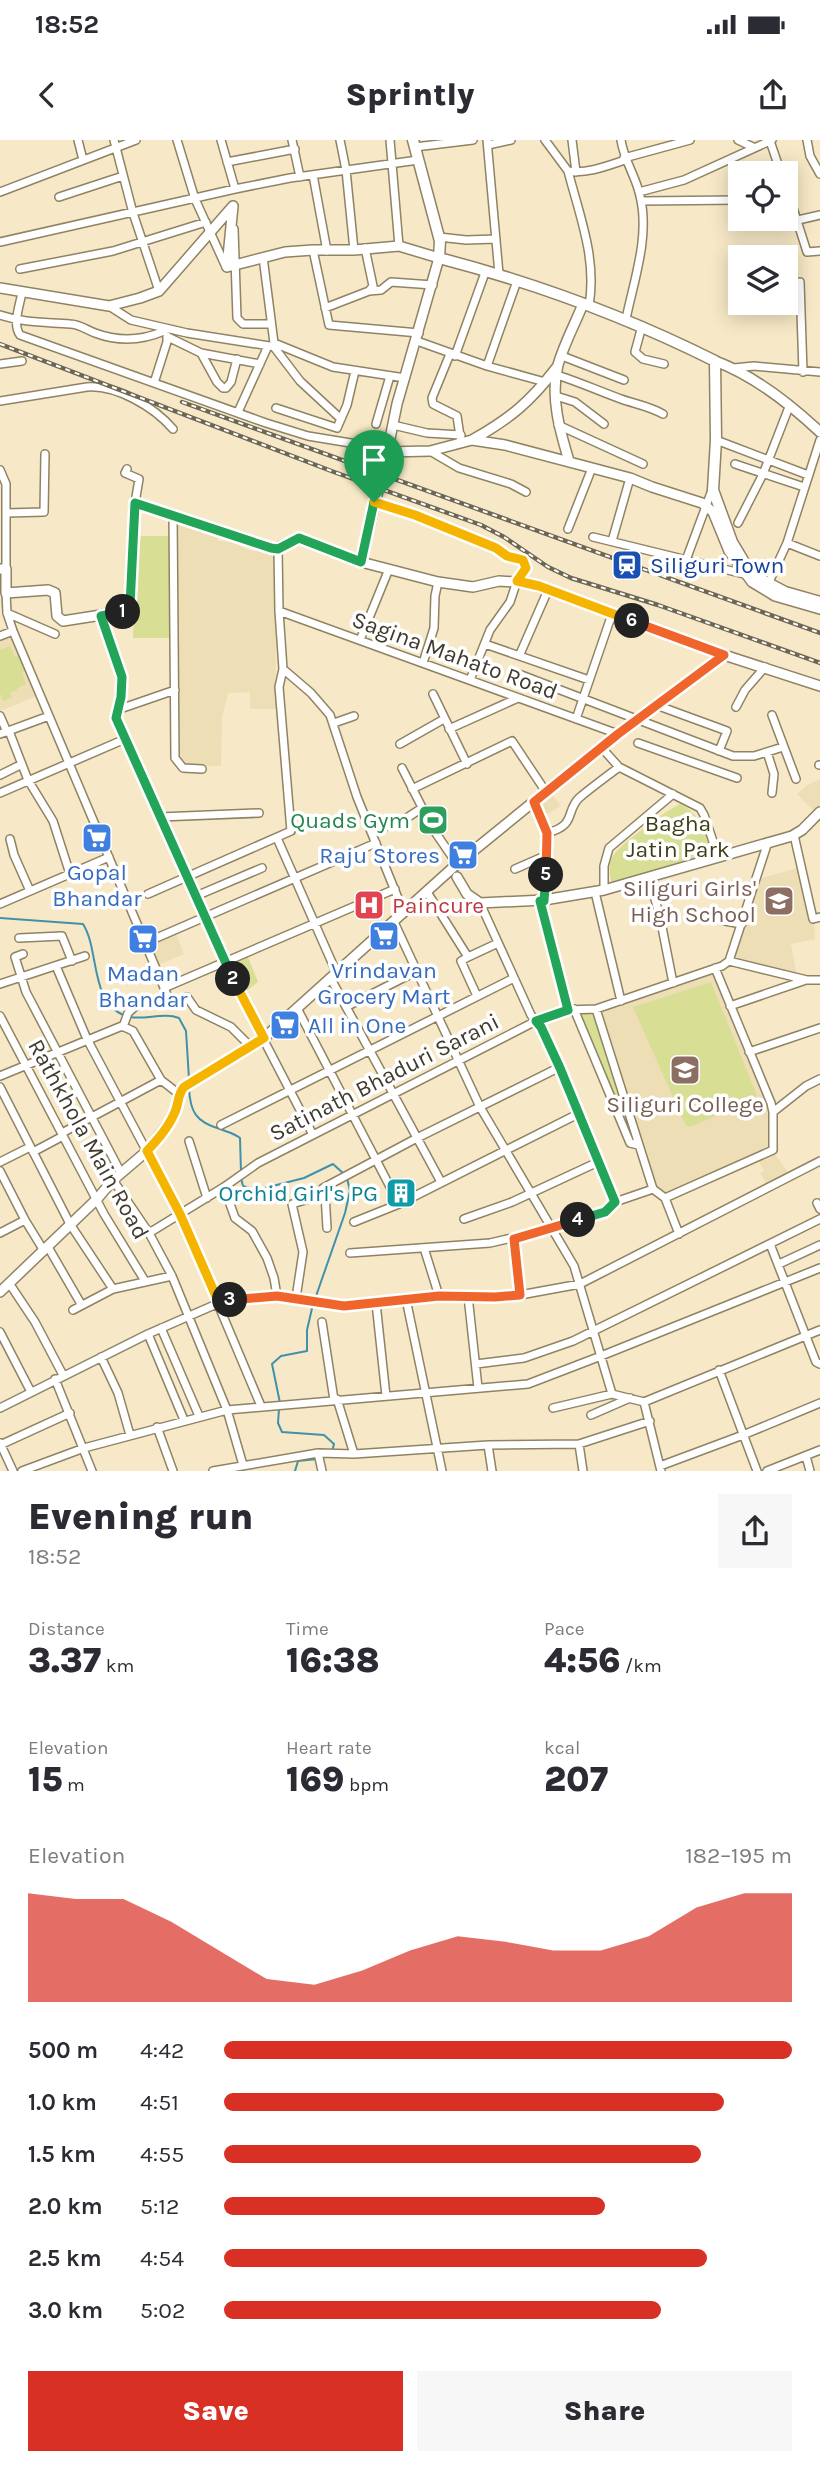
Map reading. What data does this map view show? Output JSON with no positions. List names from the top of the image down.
{
  "streets": {
    "street": ["Sagina Mahato Road", "Satinath Bhaduri Sarani", "Rathkhola Main Road"]
  },
  "parks": ["Bagha Jatin Park"],
  "places": {
    "station": ["Siliguri Town"],
    "sports": ["Quads Gym"],
    "supermarket": [
      "Gopal Bhandar",
      "Raju Stores",
      "Vrindavan Grocery Mart",
      "Madan Bhandar",
      "All in One"
    ],
    "school or university": ["Siliguri Girls' High School", "Siliguri College"],
    "hospital": ["Paincure"],
    "building": ["Orchid Girl's PG"]
  },
  "page": {
    "status": "18:52",
    "header": "Sprintly",
    "pins": [
      "1",
      "6",
      "5",
      "2",
      "4",
      "3"
    ],
    "heading": ["Evening run", "18:52"],
    "stats": [
      ["Distance", "3.37 km"],
      ["Time", "16:38"],
      ["Pace", "4:56 /km"],
      ["Elevation", "15 m"],
      ["Heart rate", "169 bpm"],
      ["kcal", "207"]
    ],
    "chart": ["Elevation", "182–195 m"],
    "list": [
      {
        "name": "500 m",
        "note": "4:42"
      },
      {
        "name": "1.0 km",
        "note": "4:51"
      },
      {
        "name": "1.5 km",
        "note": "4:55"
      },
      {
        "name": "2.0 km",
        "note": "5:12"
      },
      {
        "name": "2.5 km",
        "note": "4:54"
      },
      {
        "name": "3.0 km",
        "note": "5:02"
      }
    ],
    "buttons": ["Save", "Share"]
  }
}
